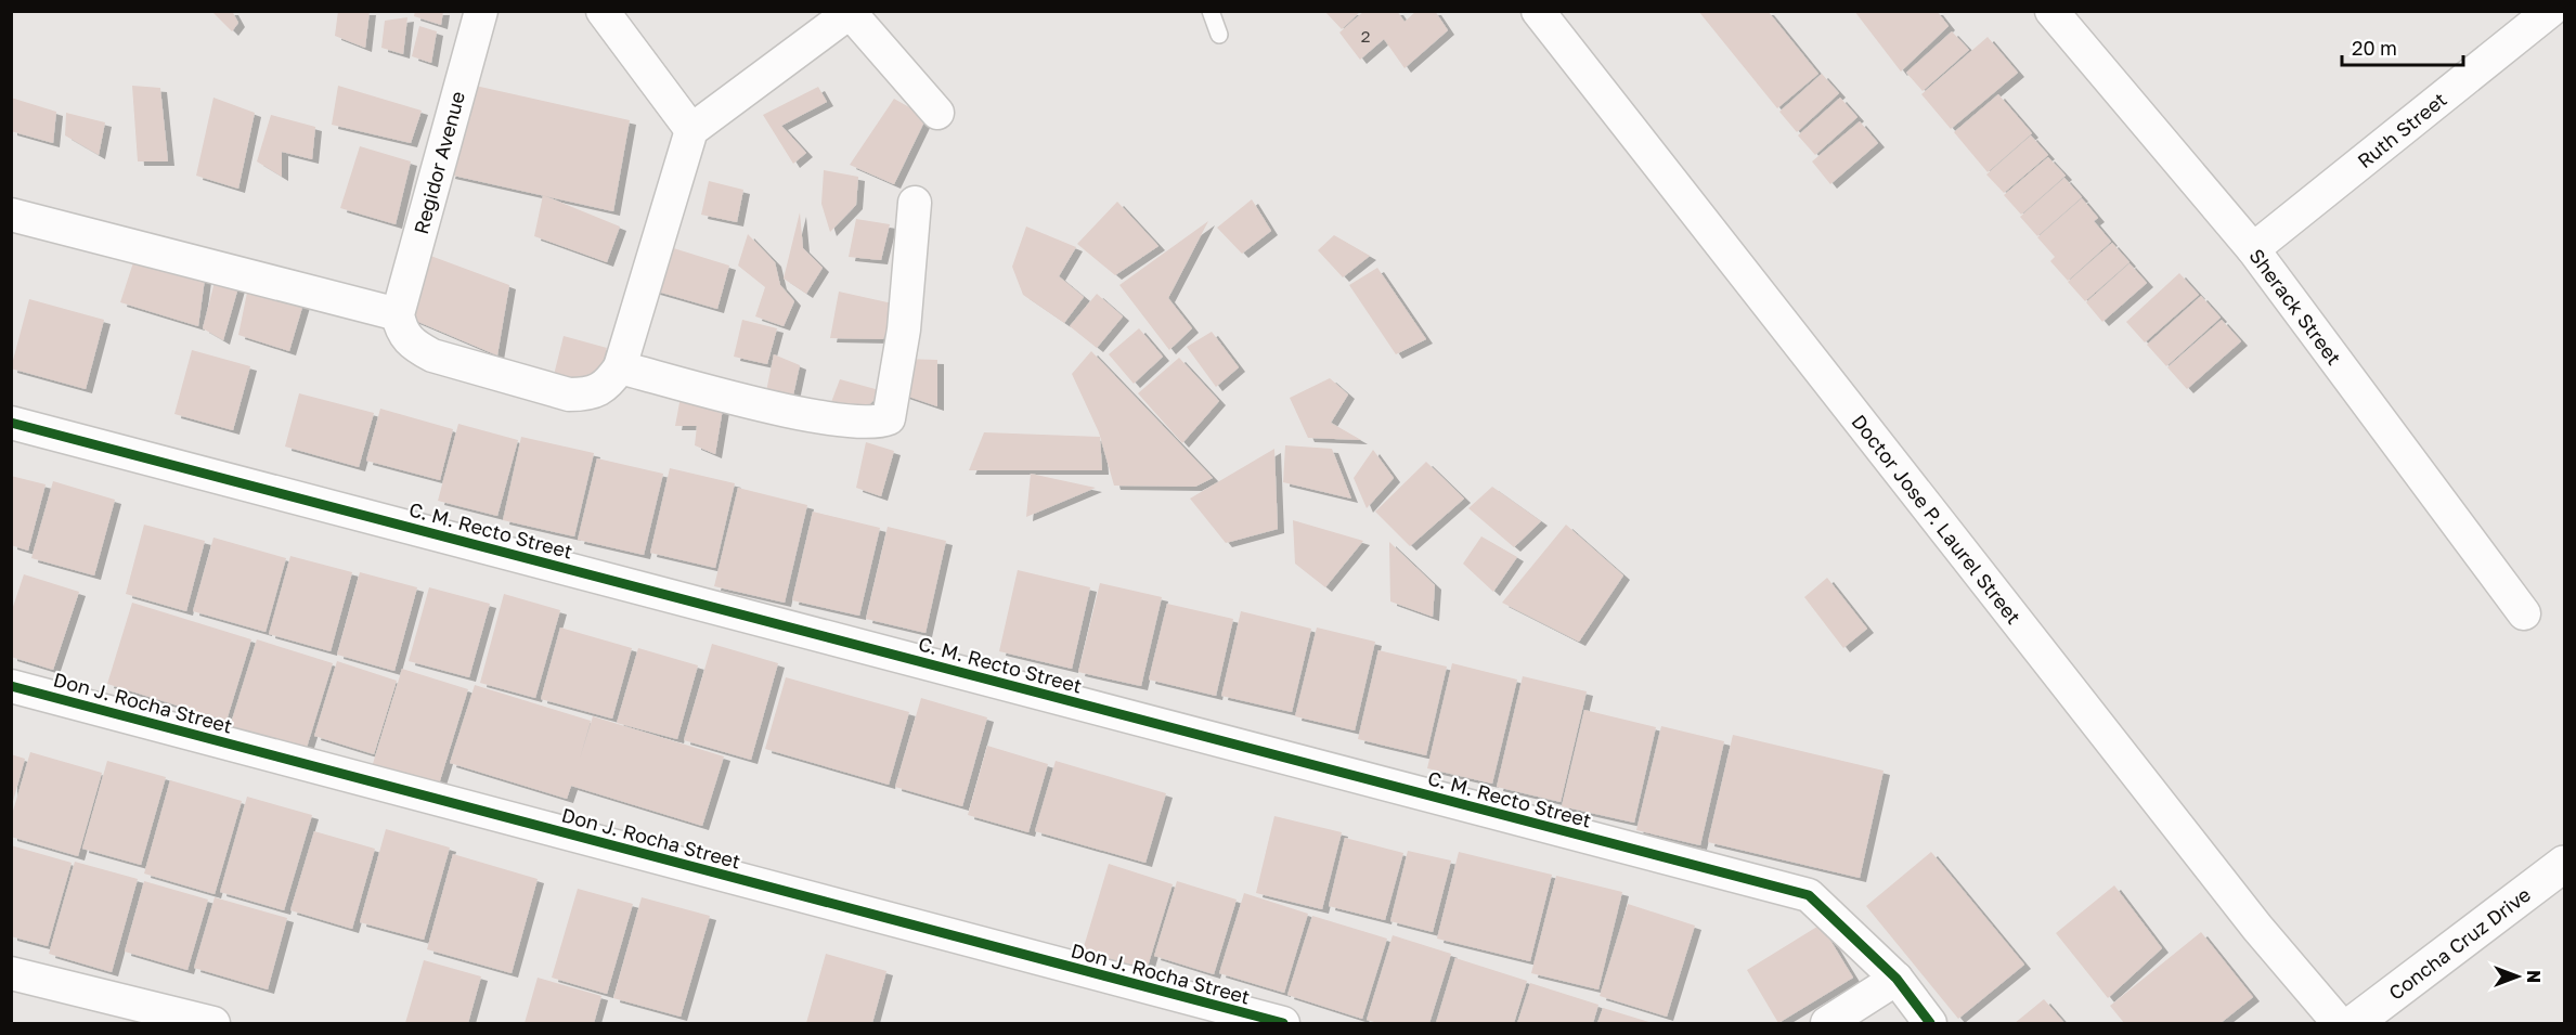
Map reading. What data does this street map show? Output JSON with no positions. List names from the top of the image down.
{
  "streets": {
    "street": [
      "Ruth Street",
      "Regidor Avenue",
      "Sherack Street",
      "Doctor Jose P. Laurel Street",
      "C. M. Recto Street",
      "Don J. Rocha Street",
      "Concha Cruz Drive"
    ]
  },
  "crossings": [
    ["Ruth Street", "Sherack Street"]
  ],
  "house_numbers": ["2"],
  "scale_bar": "20 m",
  "north": "right"
}
